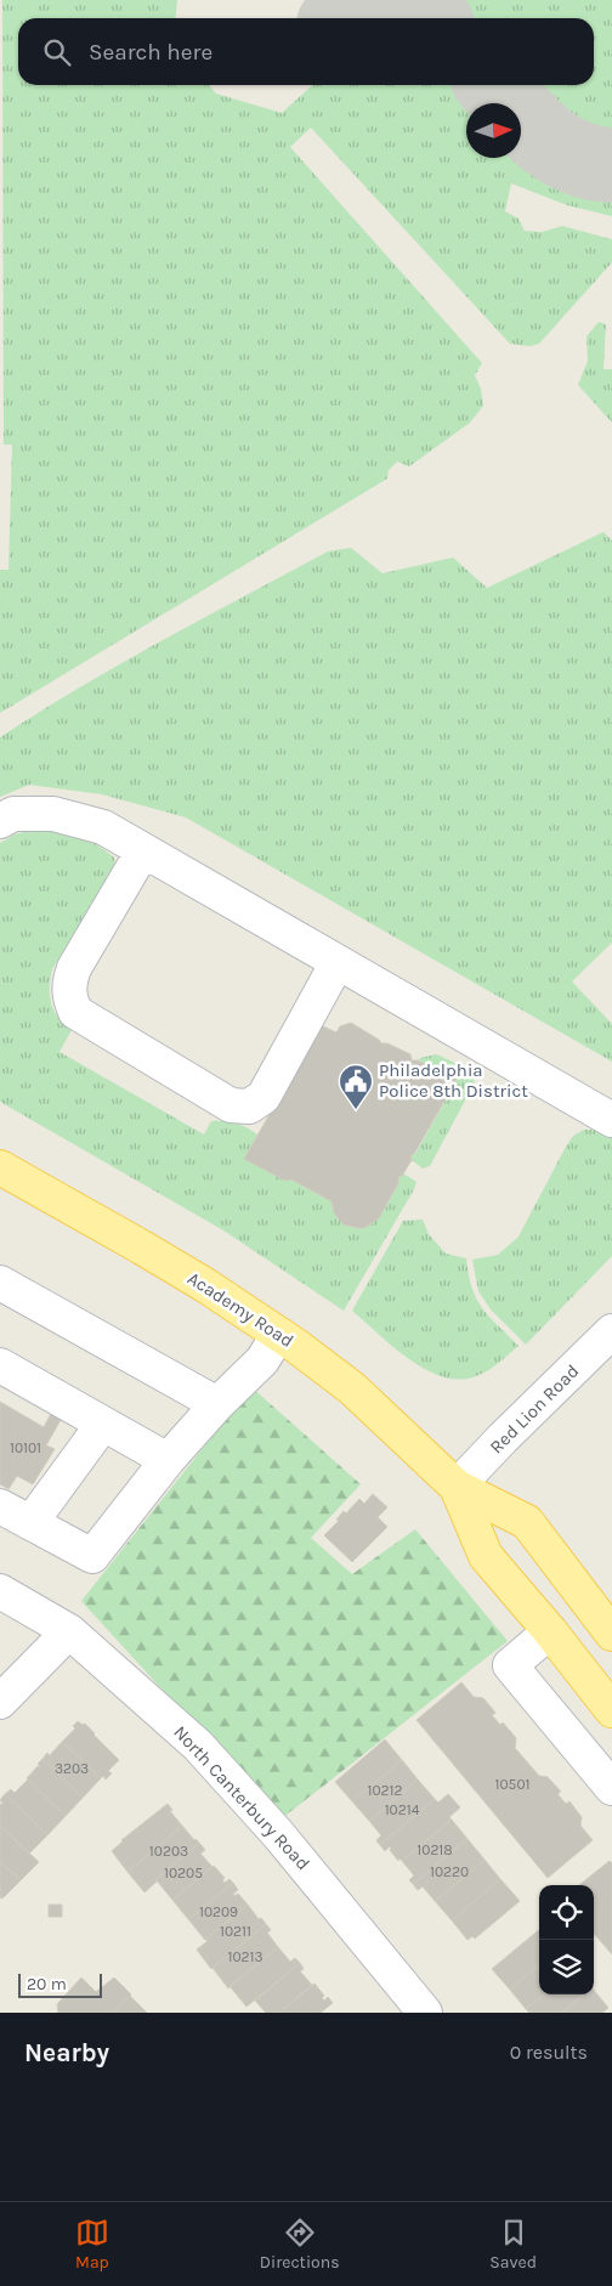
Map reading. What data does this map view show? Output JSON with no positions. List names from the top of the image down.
{
  "streets": {
    "main road": ["Academy Road"],
    "street": ["Red Lion Road", "North Canterbury Road"]
  },
  "crossings": [
    ["Academy Road", "Red Lion Road"]
  ],
  "places": {
    "public building": ["Philadelphia Police 8th District"]
  },
  "house_numbers": [
    "10101",
    "3203",
    "10501",
    "10212",
    "10214",
    "10218",
    "10203",
    "10220",
    "10205",
    "10209",
    "10211",
    "10213"
  ],
  "scale_bar": "20 m",
  "north": "right",
  "page": {
    "search": "Search here",
    "scale": "20 m",
    "heading": ["Nearby", "0 results"],
    "nav": ["Map", "Directions", "Saved"]
  }
}
